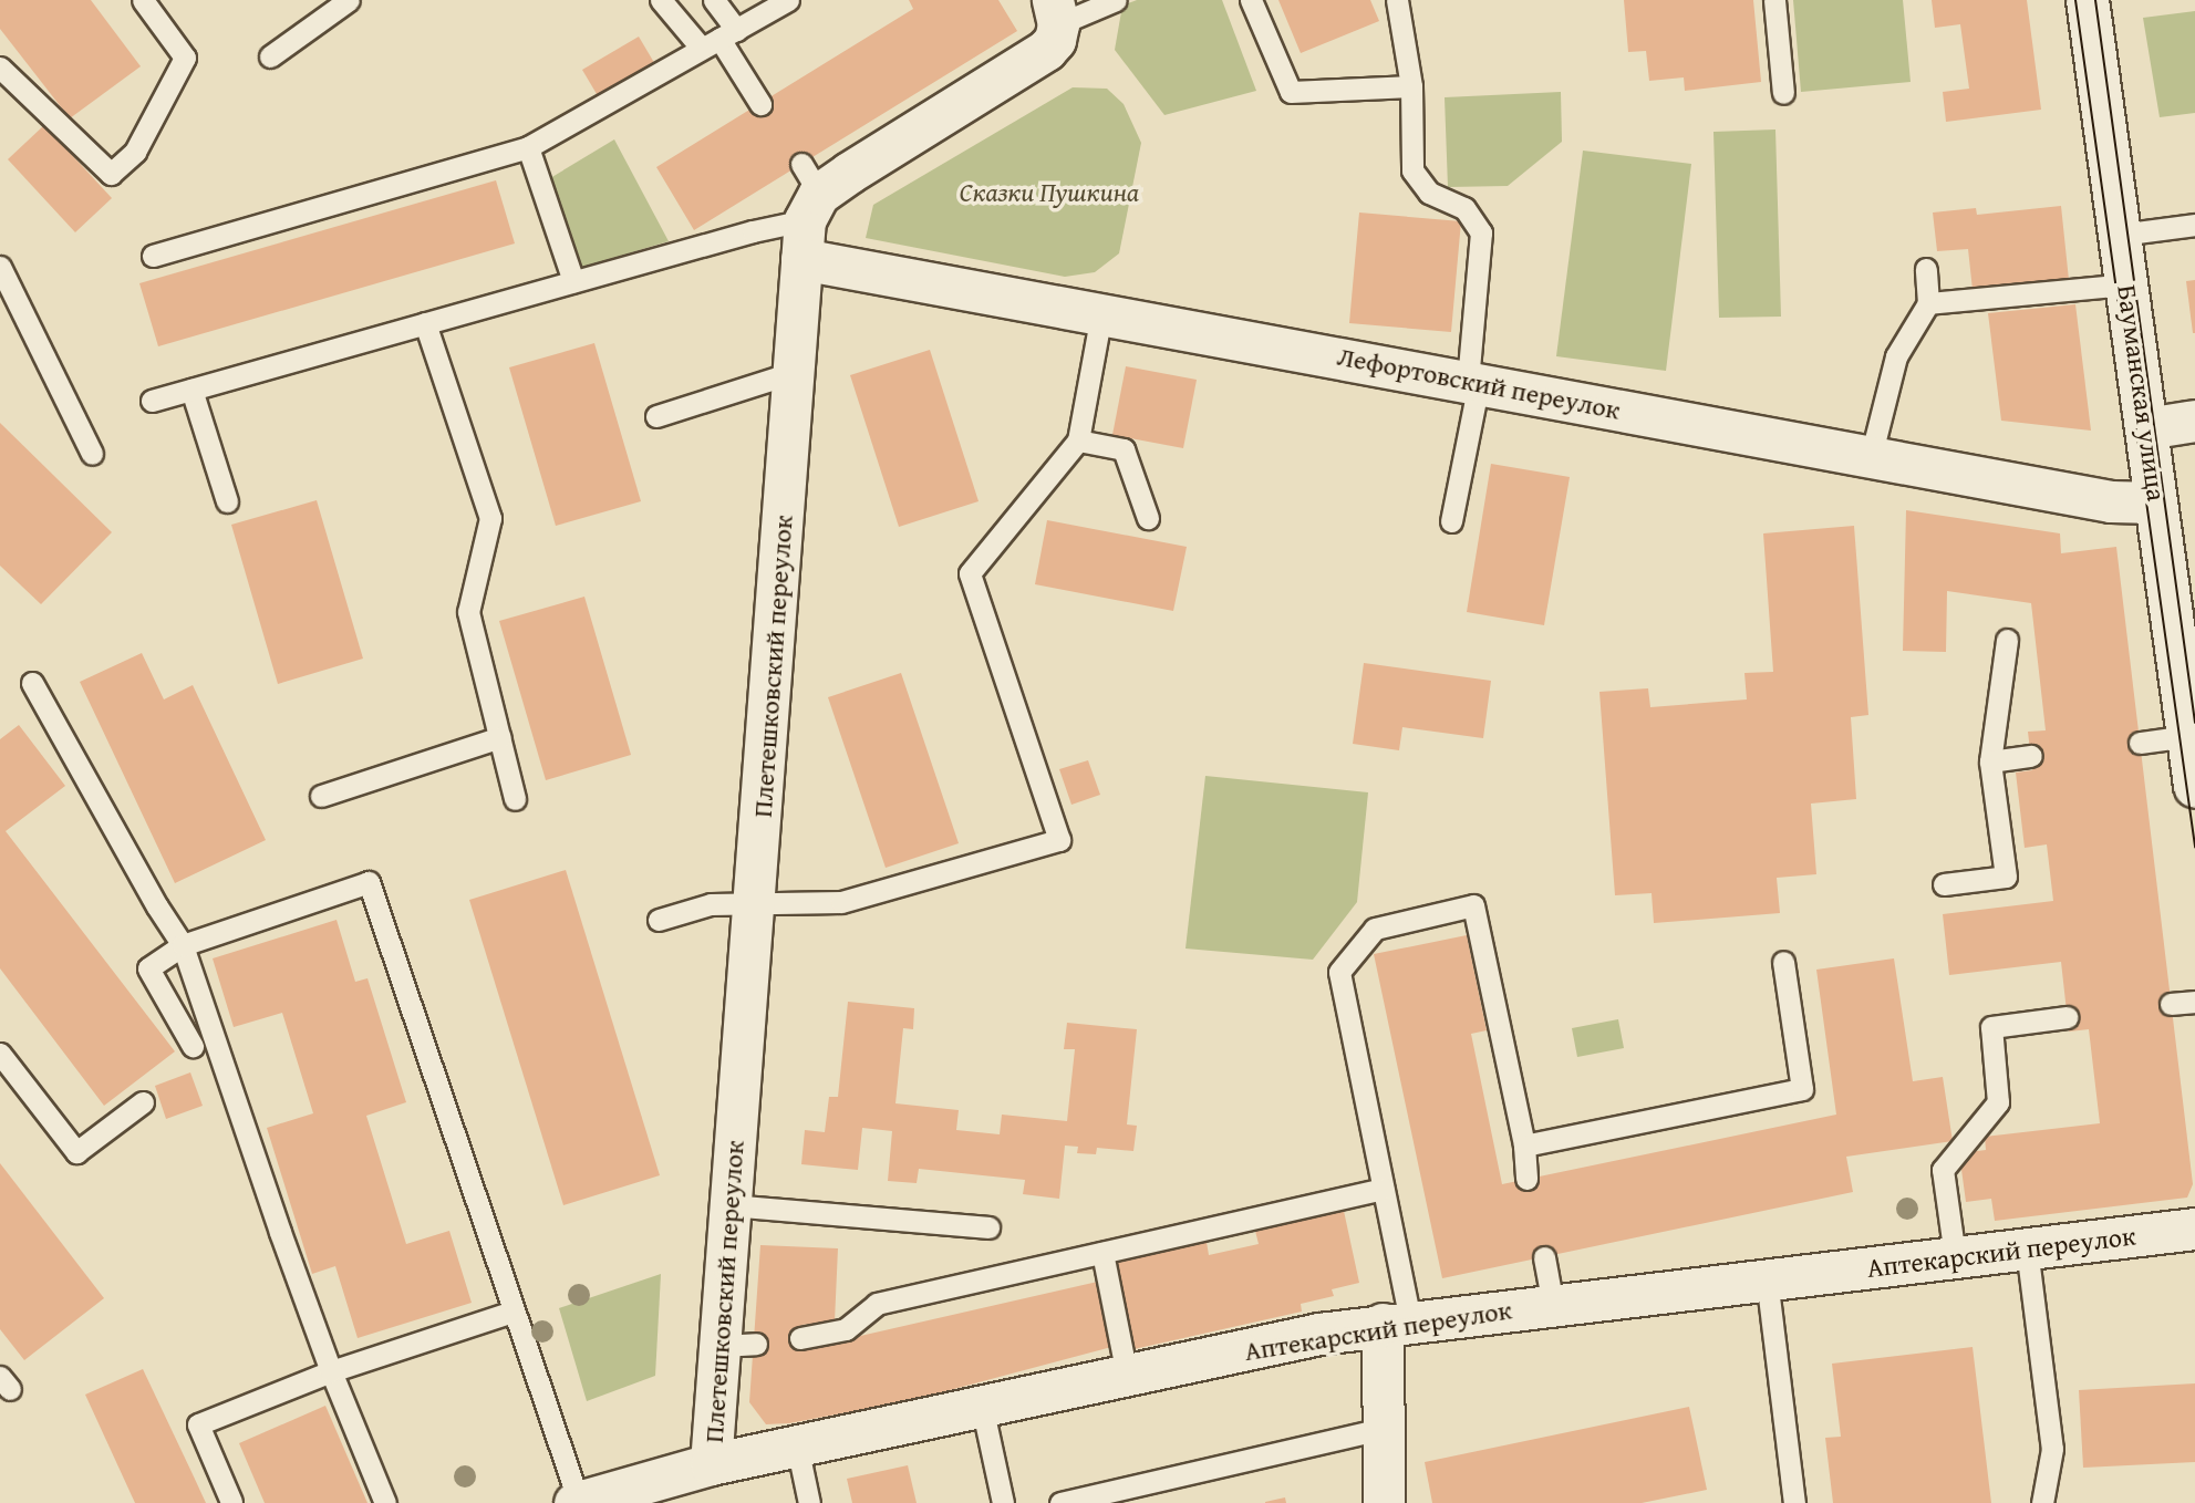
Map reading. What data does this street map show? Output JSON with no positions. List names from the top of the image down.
{
  "streets": {
    "street": [
      "Лефортовский переулок",
      "Бауманская улица",
      "Плетешковский переулок",
      "Аптекарский переулок"
    ]
  },
  "crossings": [
    ["Лефортовский переулок", "Бауманская улица"],
    ["Лефортовский переулок", "Плетешковский переулок"],
    ["Плетешковский переулок", "Аптекарский переулок"]
  ],
  "parks": ["Сказки Пушкина"]
}
